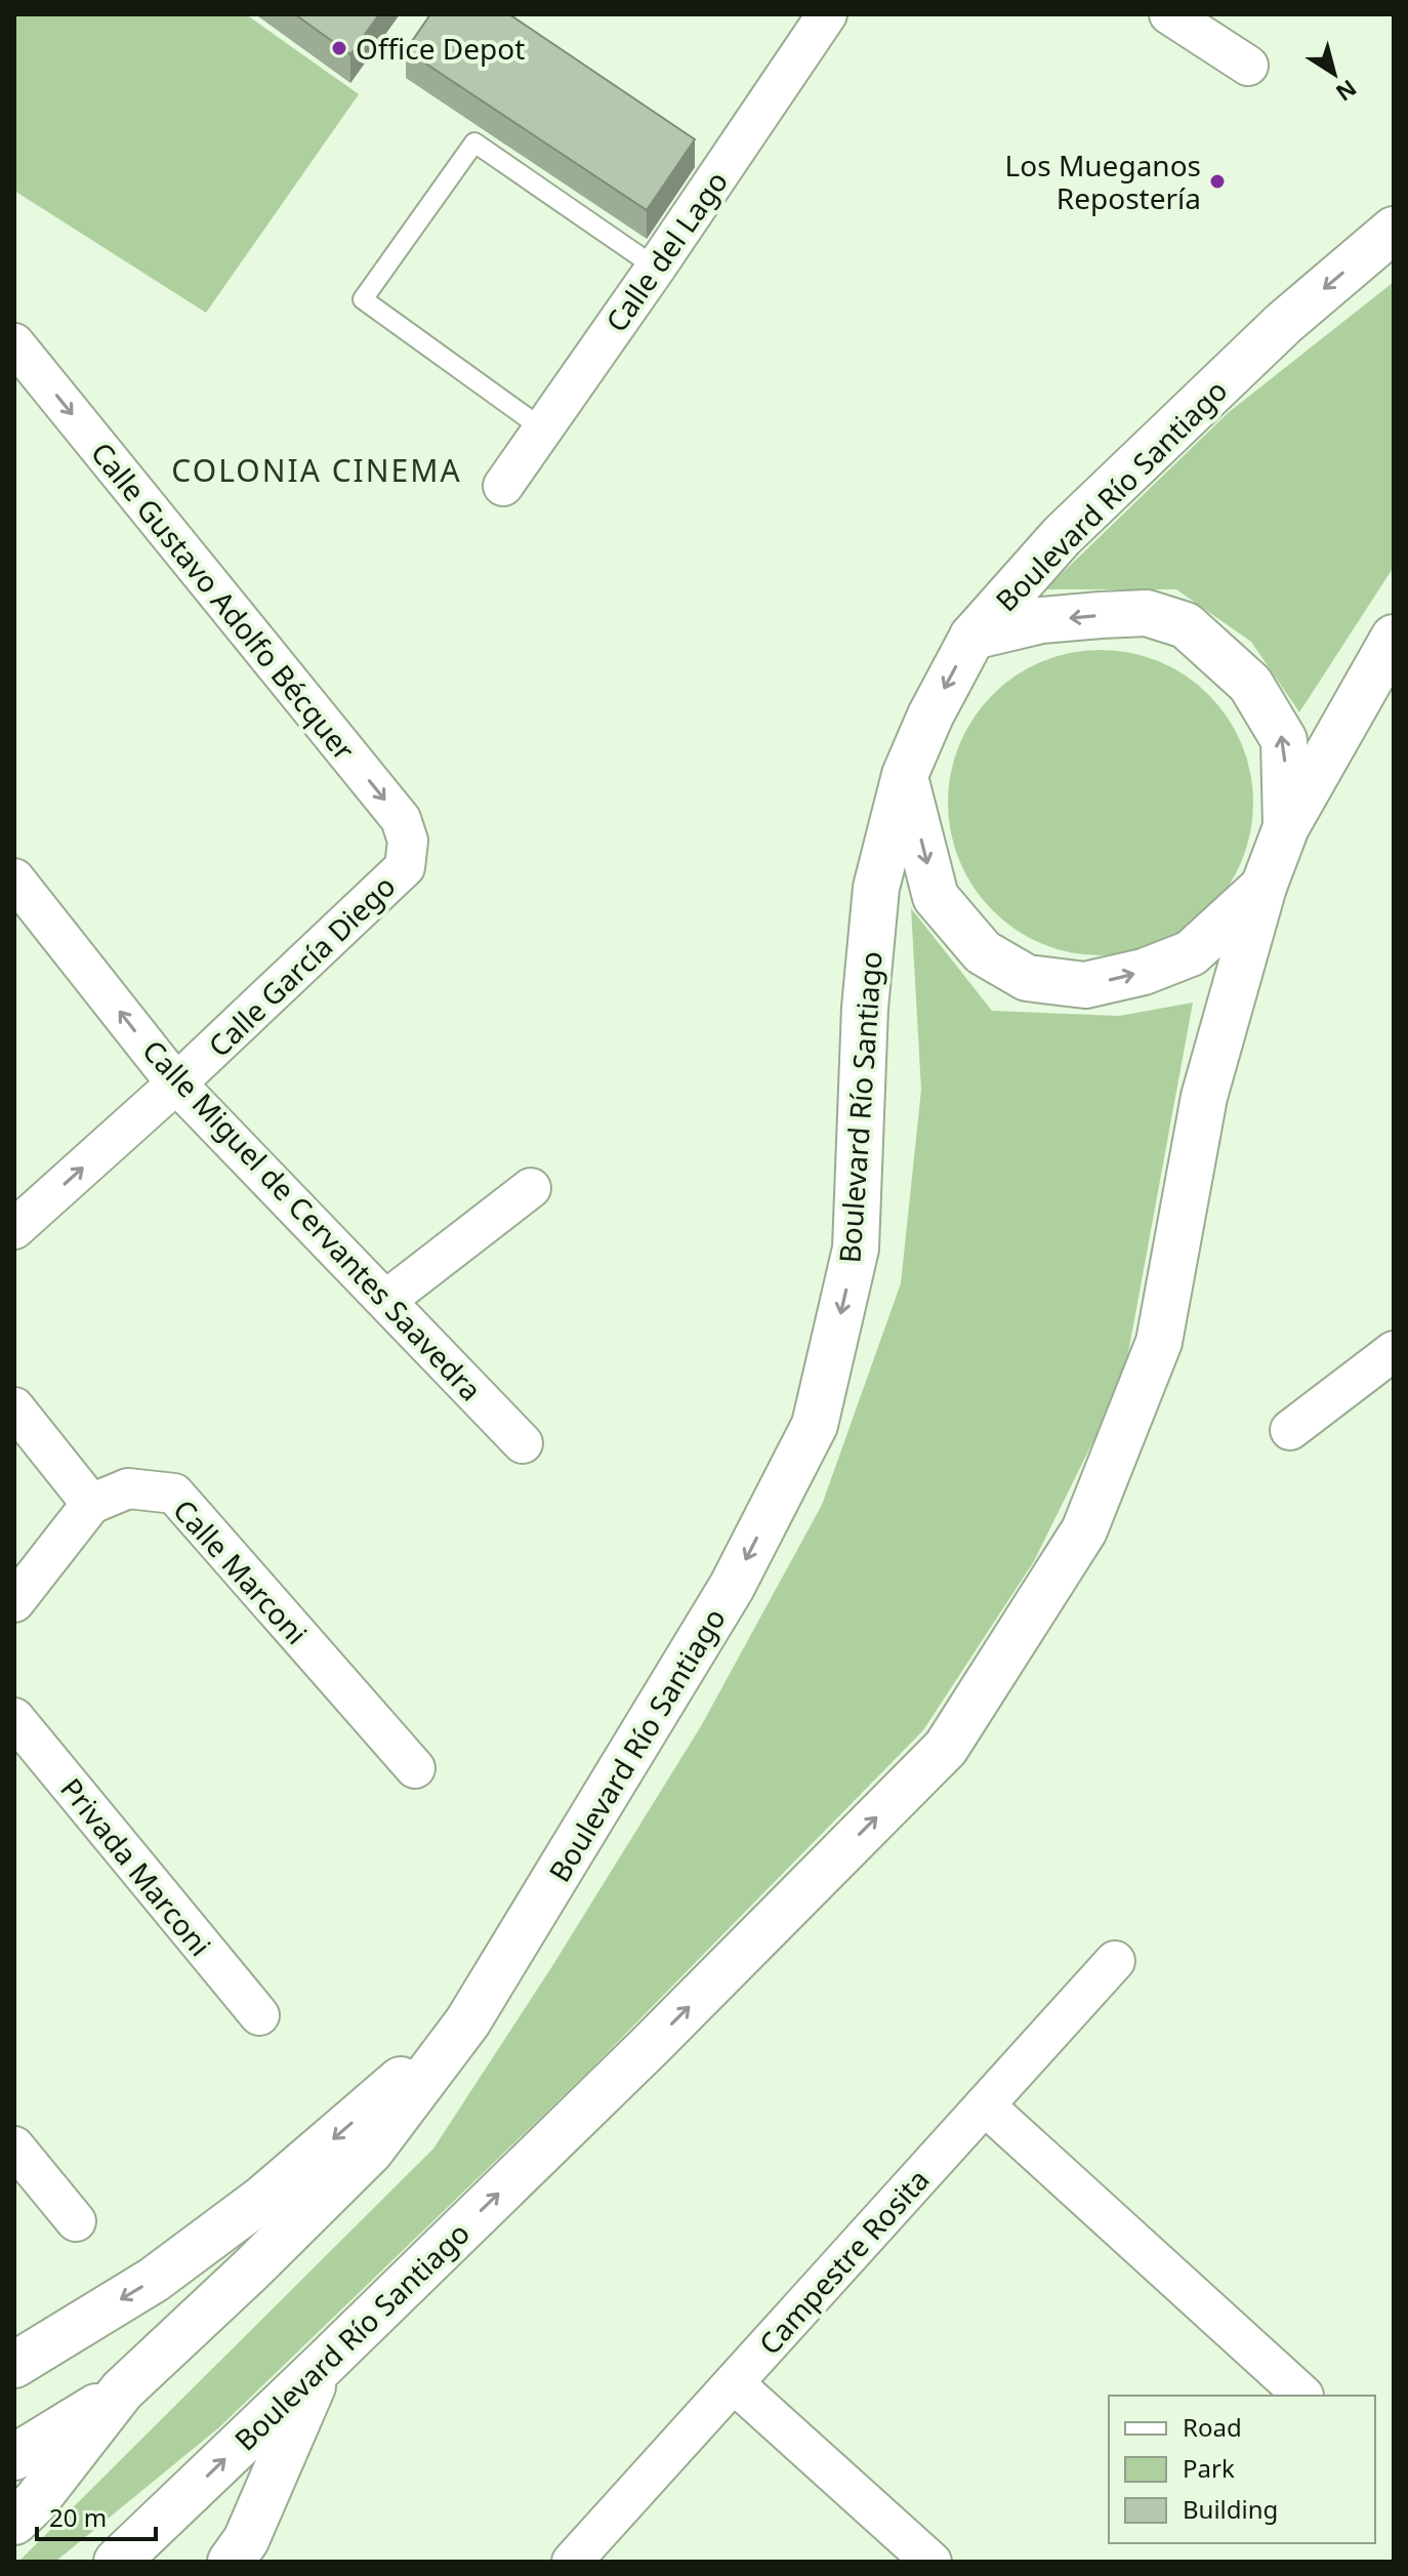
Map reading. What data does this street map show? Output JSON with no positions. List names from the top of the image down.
{
  "streets": {
    "main road": ["Boulevard Río Santiago"],
    "street": [
      "Calle del Lago",
      "Calle Gustavo Adolfo Bécquer",
      "Calle García Diego",
      "Calle Miguel de Cervantes Saavedra",
      "Calle Marconi",
      "Privada Marconi",
      "Campestre Rosita"
    ]
  },
  "crossings": [
    ["Calle Gustavo Adolfo Bécquer", "Calle García Diego"],
    ["Calle García Diego", "Calle Miguel de Cervantes Saavedra"]
  ],
  "one_way": ["Calle Gustavo Adolfo Bécquer", "Calle García Diego"],
  "districts": ["COLONIA CINEMA"],
  "places": ["Office Depot", "Los Mueganos Repostería"],
  "legend": ["Road", "Park", "Building"],
  "scale_bar": "20 m",
  "north": "bottom right"
}
